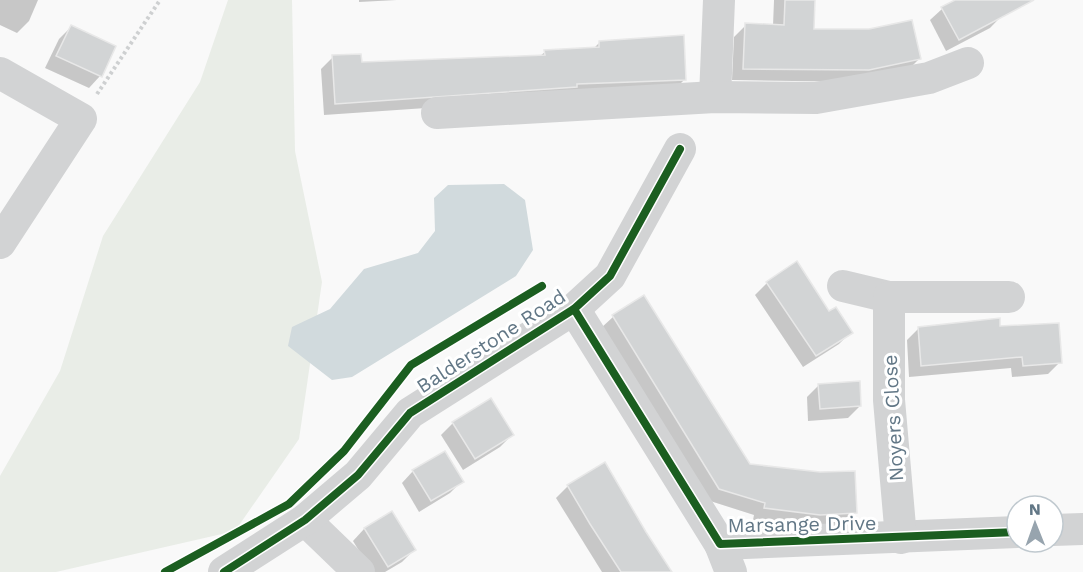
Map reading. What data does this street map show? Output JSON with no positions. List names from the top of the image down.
{
  "streets": {
    "street": ["Balderstone Road", "Noyers Close", "Marsange Drive"]
  },
  "crossings": [
    ["Balderstone Road", "Marsange Drive"],
    ["Noyers Close", "Marsange Drive"]
  ],
  "north": "top"
}
